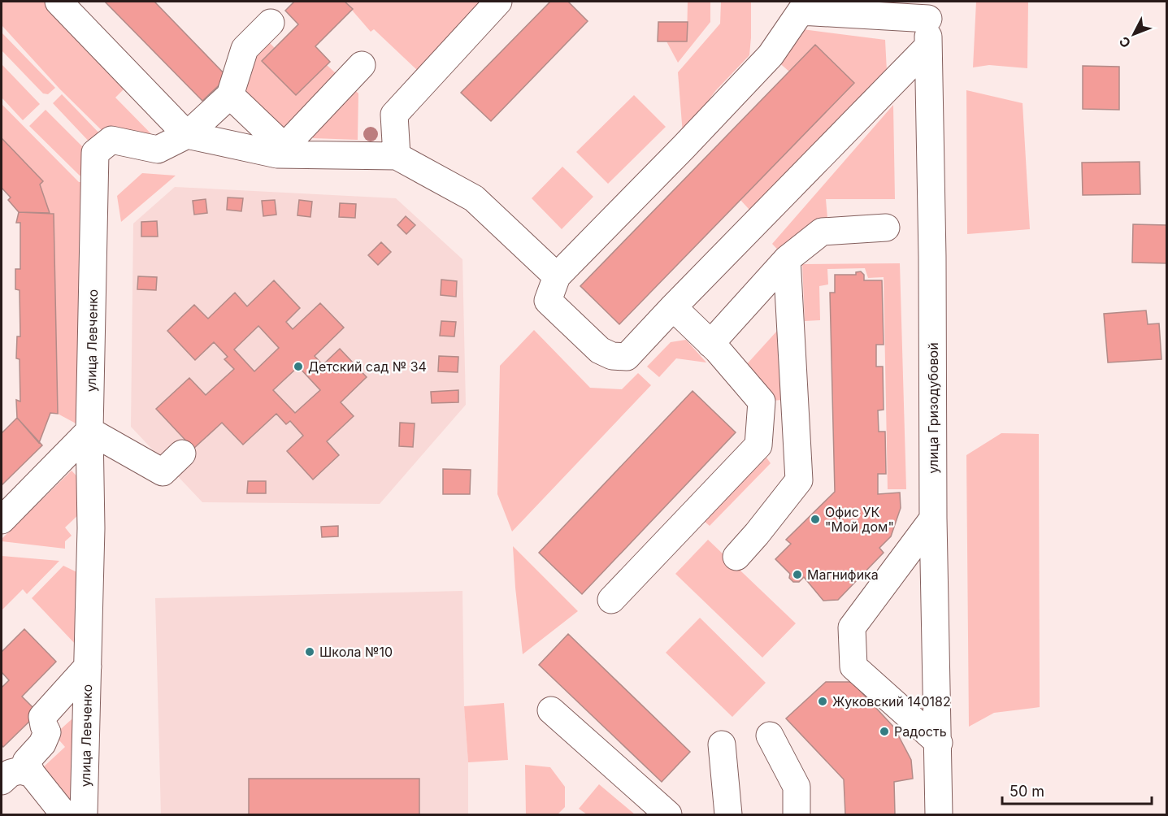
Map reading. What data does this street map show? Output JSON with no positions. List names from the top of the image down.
{
  "streets": {
    "street": ["улица Левченко", "улица Гризодубовой"]
  },
  "places": [
    "Детский сад № 34",
    "Офис УК \"Мой дом\"",
    "Магнифика",
    "Школа №10",
    "Жуковский 140182",
    "Радость"
  ],
  "scale_bar": "50 m",
  "north": "bottom left"
}
